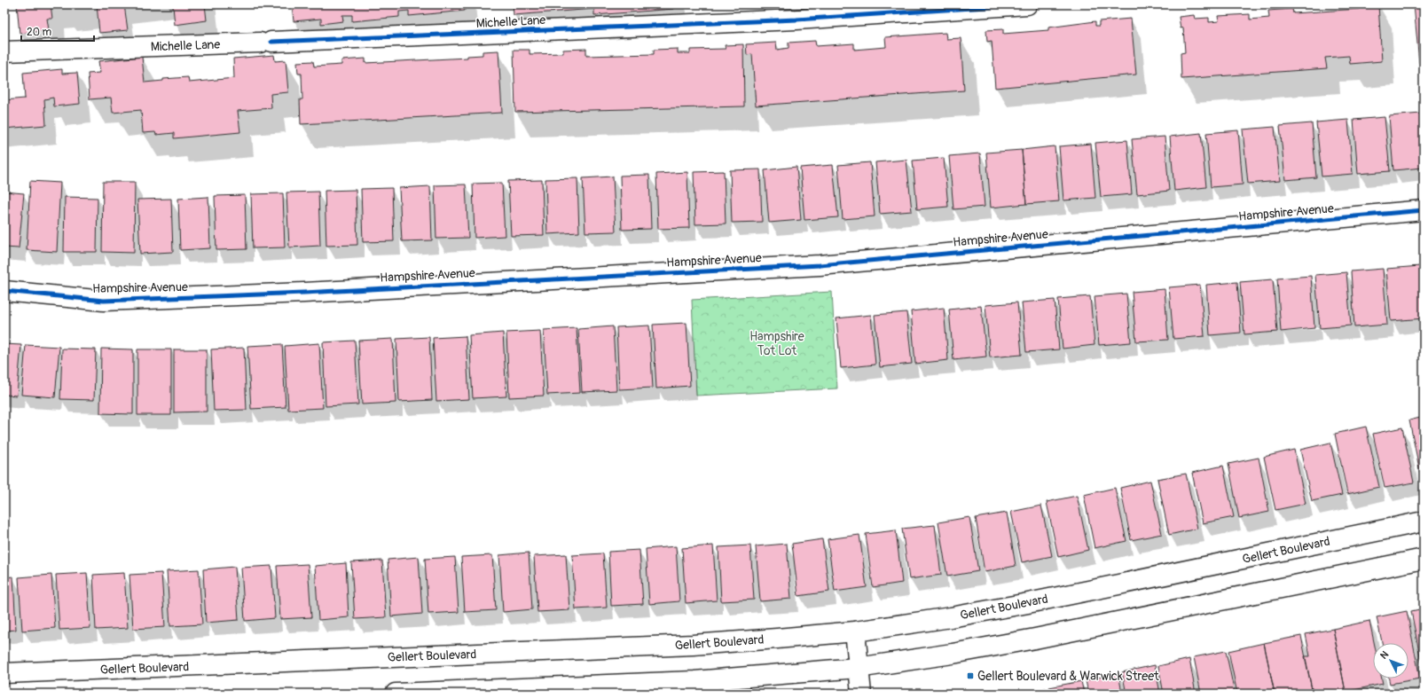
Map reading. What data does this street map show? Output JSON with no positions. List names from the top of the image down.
{
  "streets": {
    "street": ["Michelle Lane", "Hampshire Avenue", "Gellert Boulevard"]
  },
  "parks": ["Hampshire Tot Lot"],
  "places": {
    "transit": ["Gellert Boulevard & Warwick Street"]
  },
  "scale_bar": "20 m",
  "north": "top left"
}
